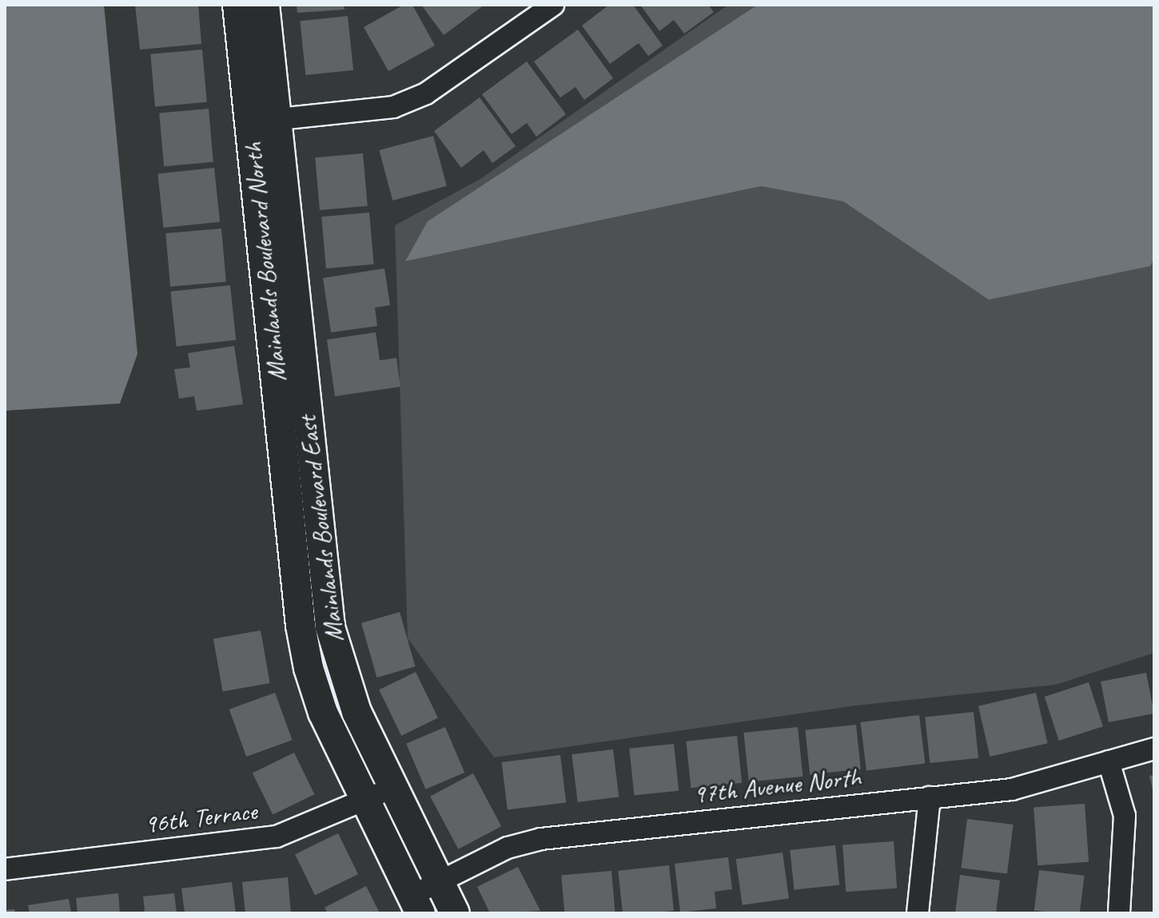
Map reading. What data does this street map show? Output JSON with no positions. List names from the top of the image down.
{
  "streets": {
    "street": [
      "Mainlands Boulevard North",
      "Mainlands Boulevard East",
      "97th Avenue North",
      "96th Terrace"
    ]
  },
  "crossings": [
    ["Mainlands Boulevard North", "Mainlands Boulevard East"],
    ["Mainlands Boulevard North", "97th Avenue North"],
    ["Mainlands Boulevard North", "96th Terrace"],
    ["Mainlands Boulevard East", "97th Avenue North"],
    ["Mainlands Boulevard East", "96th Terrace"]
  ]
}
